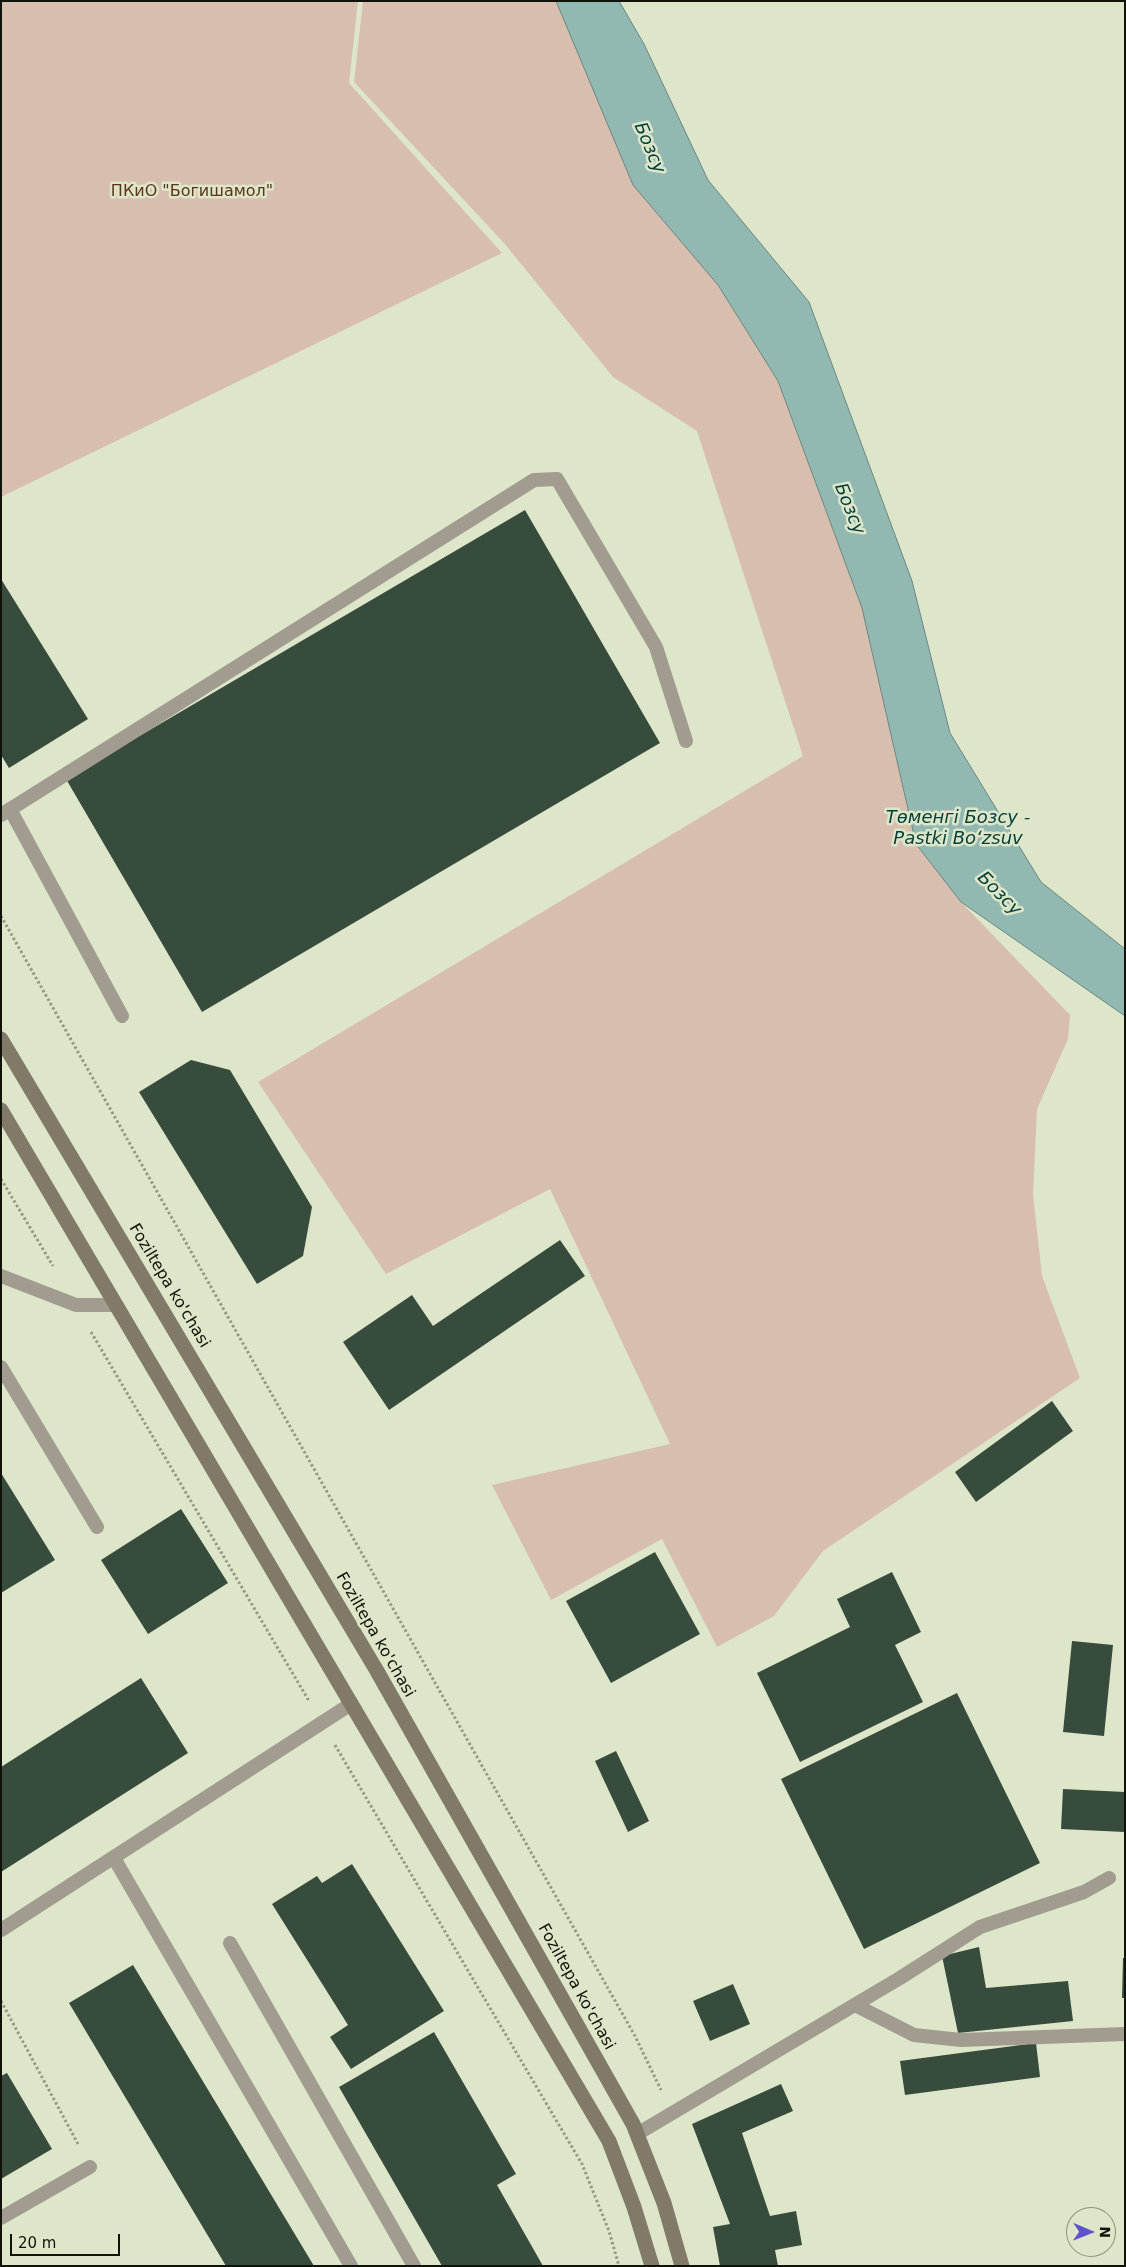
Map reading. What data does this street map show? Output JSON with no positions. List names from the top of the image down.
{
  "streets": {
    "main road": ["Foziltepa ko'chasi"]
  },
  "water": ["Бозсу", "Төменгі Бозсу - Pastki Boʻzsuv"],
  "parks": ["ПКиО \"Богишамол\""],
  "scale_bar": "20 m",
  "north": "right"
}
